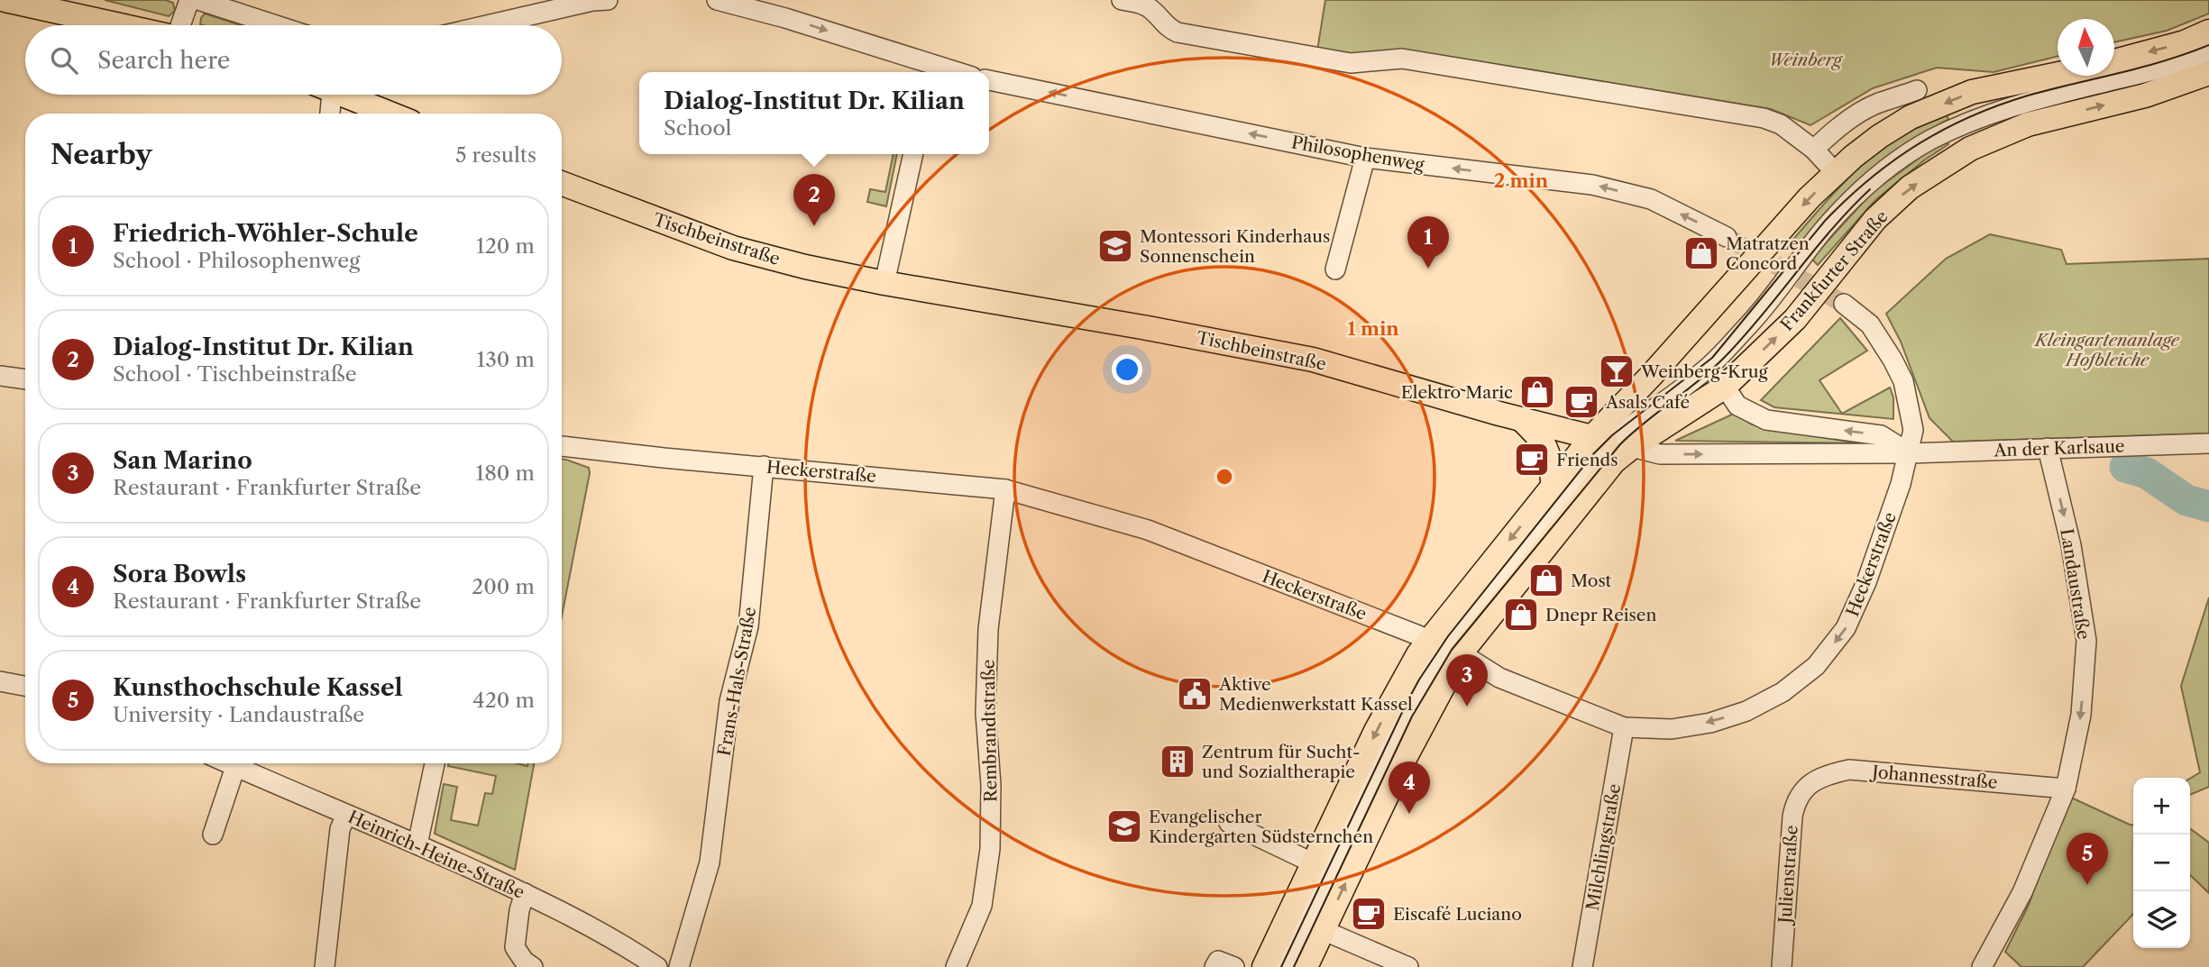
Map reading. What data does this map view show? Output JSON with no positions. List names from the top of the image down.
{
  "streets": {
    "main road": ["Tischbeinstraße", "Frankfurter Straße"],
    "street": [
      "Philosophenweg",
      "An der Karlsaue",
      "Heckerstraße",
      "Landaustraße",
      "Frans-Hals-Straße",
      "Rembrandtstraße",
      "Johannesstraße",
      "Milchlingstraße",
      "Heinrich-Heine-Straße",
      "Julienstraße"
    ]
  },
  "crossings": [
    ["Tischbeinstraße", "Frankfurter Straße"],
    ["Tischbeinstraße", "An der Karlsaue"],
    ["Frankfurter Straße", "An der Karlsaue"],
    ["Frankfurter Straße", "Heckerstraße"],
    ["An der Karlsaue", "Heckerstraße"],
    ["An der Karlsaue", "Landaustraße"],
    ["Heckerstraße", "Frans-Hals-Straße"],
    ["Heckerstraße", "Rembrandtstraße"],
    ["Heckerstraße", "Milchlingstraße"],
    ["Landaustraße", "Johannesstraße"],
    ["Johannesstraße", "Julienstraße"]
  ],
  "one_way": ["Landaustraße"],
  "parks": ["Weinberg", "Kleingartenanlage Hofbleiche"],
  "places": {
    "school or university": ["Montessori Kinderhaus Sonnenschein", "Evangelischer Kindergarten Südsternchen"],
    "shop": [
      "Matratzen Concord",
      "Elektro Maric",
      "Most",
      "Dnepr Reisen"
    ],
    "bar": ["Weinberg-Krug"],
    "cafe": ["Asals Café", "Friends", "Eiscafé Luciano"],
    "public building": ["Aktive Medienwerkstatt Kassel"],
    "building": ["Zentrum für Sucht- und Sozialtherapie"]
  },
  "north": "top",
  "page": {
    "search": "Search here",
    "popup": ["Dialog-Institut Dr. Kilian", "School"],
    "heading": ["Nearby", "5 results"],
    "pins": [
      "2",
      "1",
      "3",
      "4",
      "5"
    ],
    "list": [
      {
        "mark": "1",
        "name": "Friedrich-Wöhler-Schule",
        "note": "School · Philosophenweg",
        "value": "120 m"
      },
      {
        "mark": "2",
        "name": "Dialog-Institut Dr. Kilian",
        "note": "School · Tischbeinstraße",
        "value": "130 m"
      },
      {
        "mark": "3",
        "name": "San Marino",
        "note": "Restaurant · Frankfurter Straße",
        "value": "180 m"
      },
      {
        "mark": "4",
        "name": "Sora Bowls",
        "note": "Restaurant · Frankfurter Straße",
        "value": "200 m"
      },
      {
        "mark": "5",
        "name": "Kunsthochschule Kassel",
        "note": "University · Landaustraße",
        "value": "420 m"
      }
    ],
    "map_buttons": ["+", "−"]
  },
  "rings": ["2 min", "1 min"]
}
